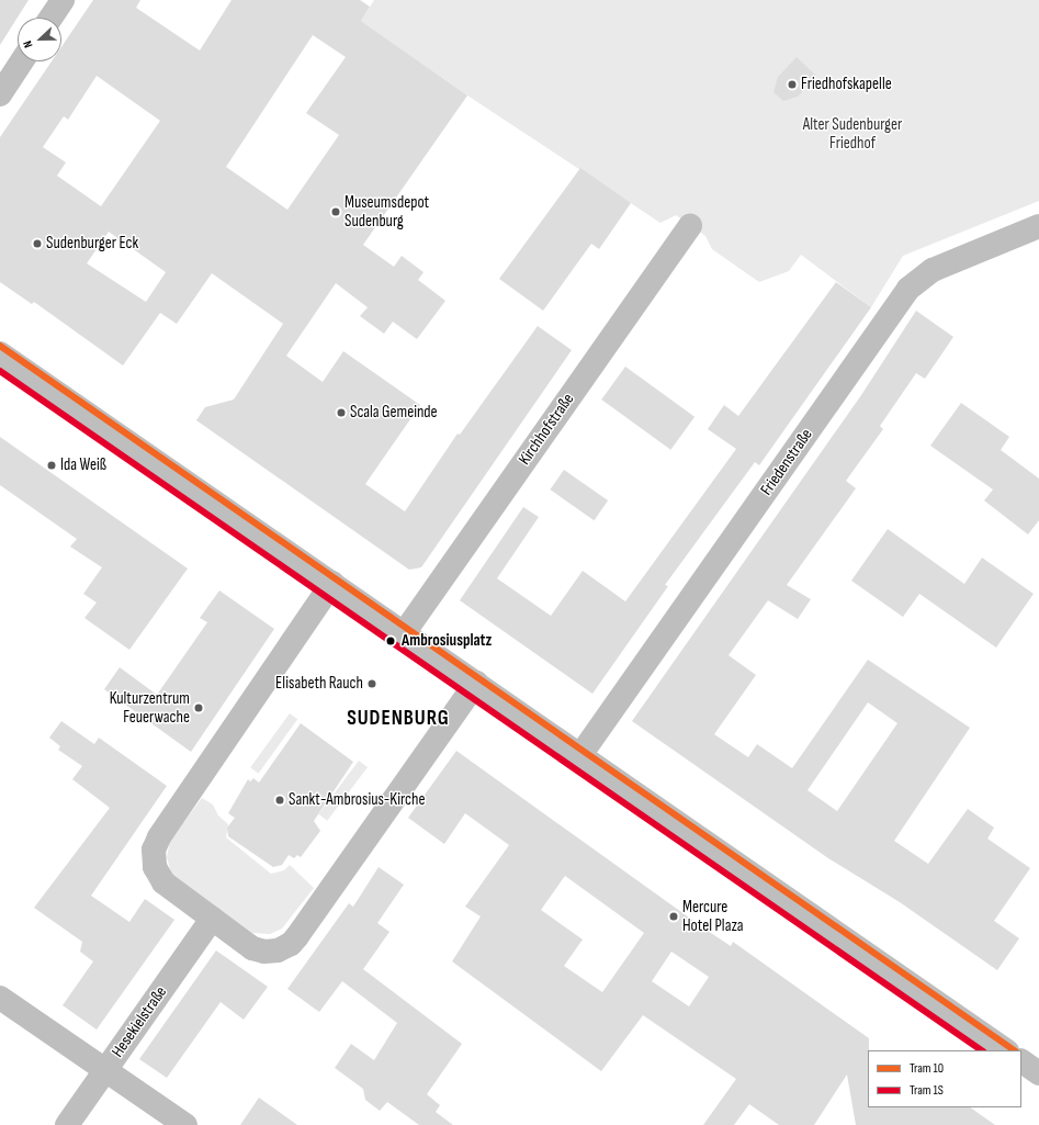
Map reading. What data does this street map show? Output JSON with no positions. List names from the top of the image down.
{
  "streets": {
    "street": ["Kirchhofstraße", "Friedenstraße", "Hesekielstraße"]
  },
  "districts": ["SUDENBURG"],
  "parks": ["Alter Sudenburger Friedhof"],
  "places": [
    "Friedhofskapelle",
    "Museumsdepot Sudenburg",
    "Sudenburger Eck",
    "Scala Gemeinde",
    "Ida Weiß",
    "Ambrosiusplatz",
    "Elisabeth Rauch",
    "Kulturzentrum Feuerwache",
    "Sankt-Ambrosius-Kirche",
    "Mercure Hotel Plaza"
  ],
  "lines": ["tram line 10", "tram line 1S"],
  "legend": ["Tram 10", "Tram 1S"],
  "north": "left"
}
